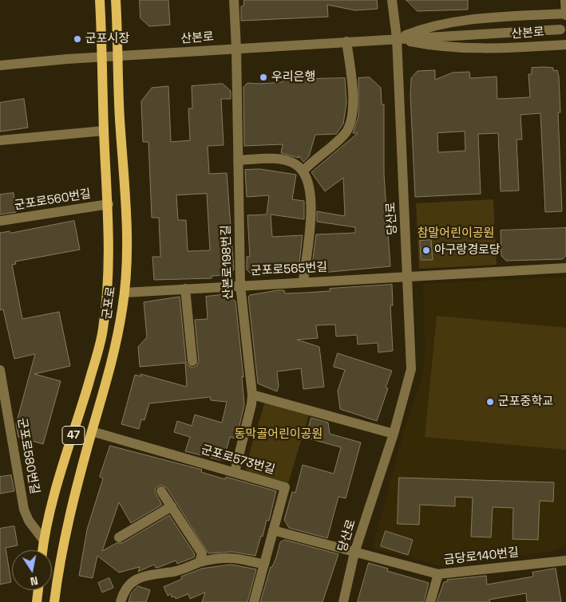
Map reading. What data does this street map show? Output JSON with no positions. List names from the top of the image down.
{
  "streets": {
    "main road": ["군포로", "47"],
    "street": [
      "산본로",
      "군포로560번길",
      "당산로",
      "산본로198번길",
      "군포로565번길",
      "군포로580번길",
      "군포로573번길",
      "금당로140번길"
    ]
  },
  "crossings": [
    ["산본로", "당산로"],
    ["산본로", "산본로198번길"],
    ["산본로", "군포로"],
    ["군포로560번길", "군포로"],
    ["당산로", "군포로565번길"],
    ["당산로", "금당로140번길"],
    ["산본로198번길", "군포로565번길"],
    ["산본로198번길", "군포로573번길"],
    ["군포로565번길", "군포로"],
    ["군포로", "군포로580번길"],
    ["군포로", "군포로573번길"],
    ["군포로573번길", "금당로140번길"]
  ],
  "parks": ["참말어린이공원", "동막골어린이공원"],
  "places": [
    "군포시장",
    "우리은행",
    "아구랑경로당",
    "군포중학교"
  ],
  "north": "bottom"
}
